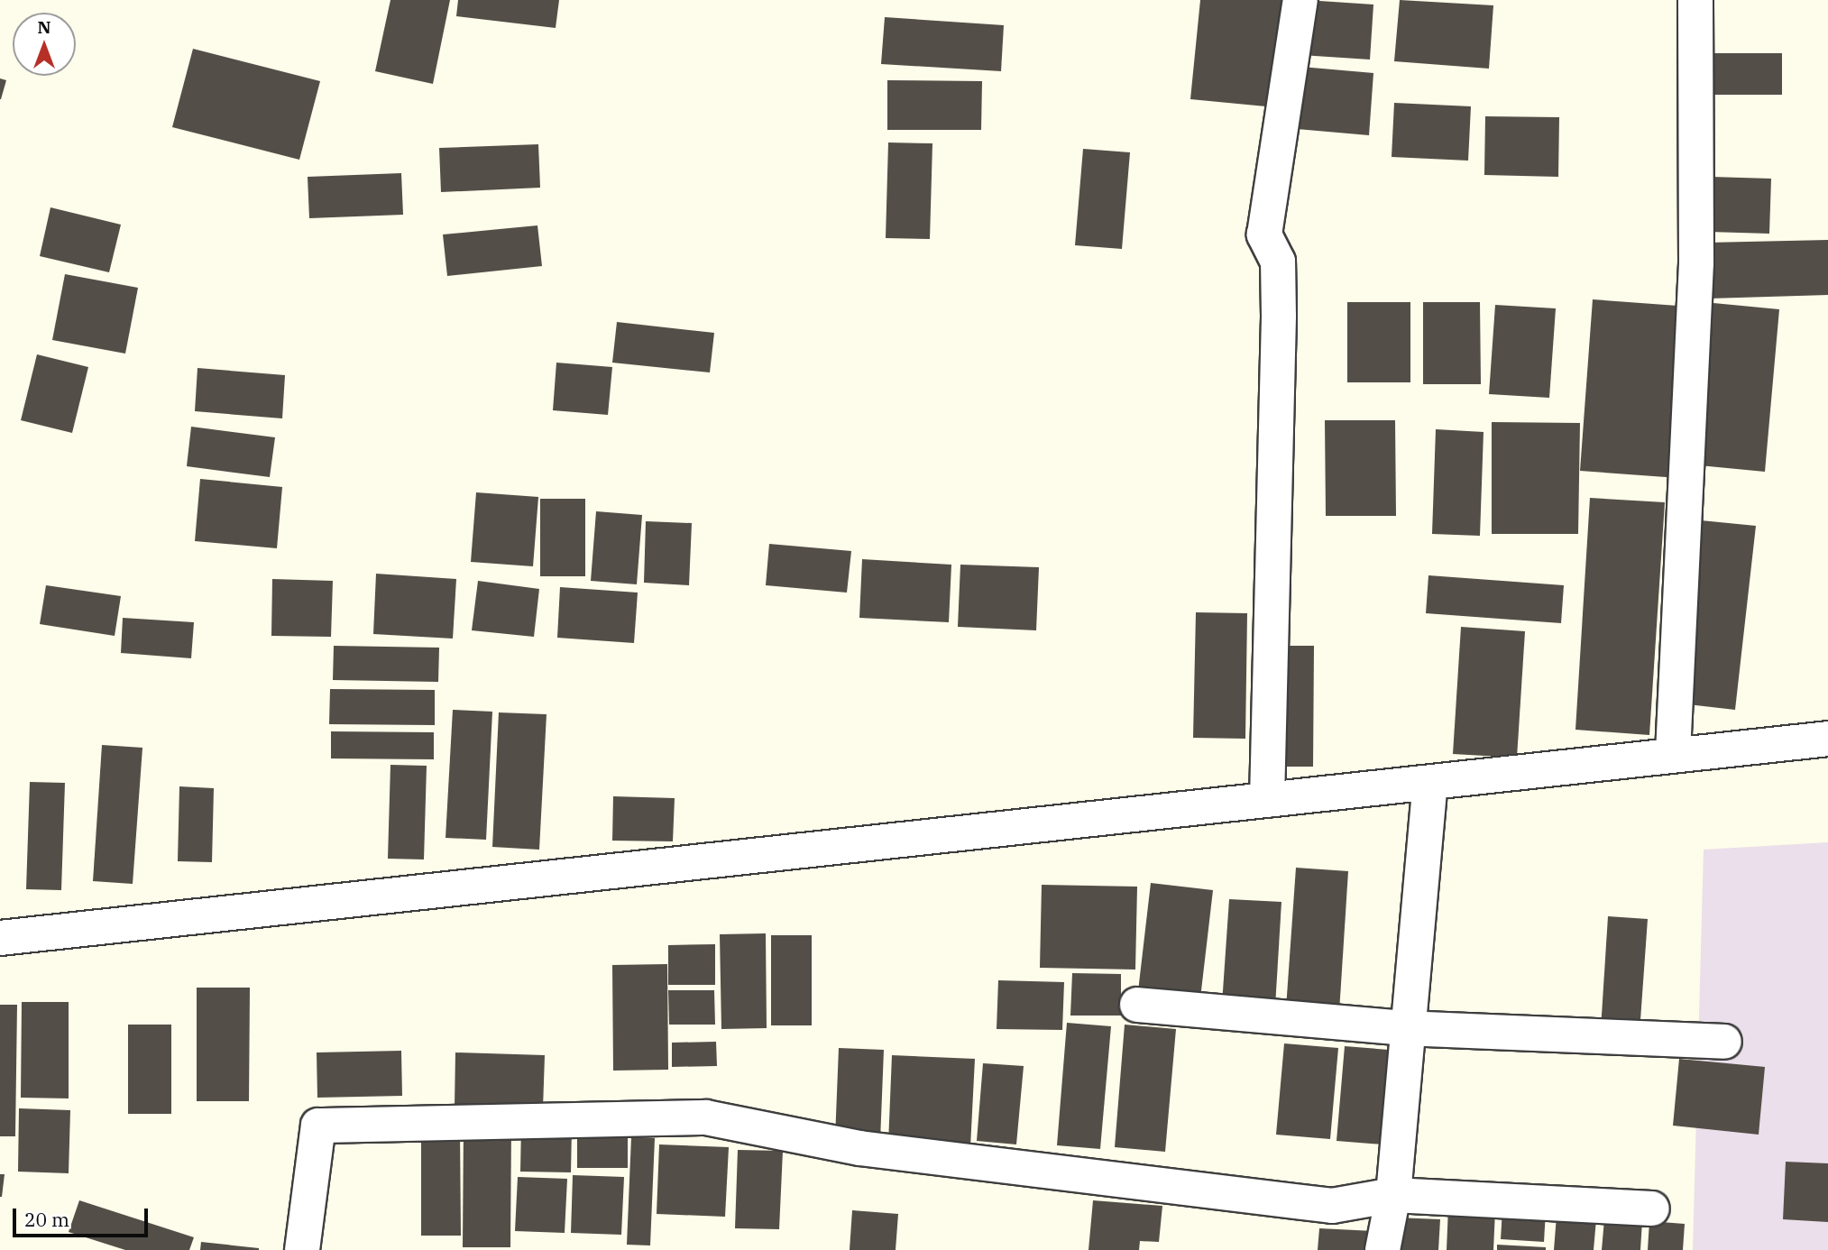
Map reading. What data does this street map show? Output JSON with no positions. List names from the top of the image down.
{
  "scale_bar": "20 m",
  "north": "top"
}
